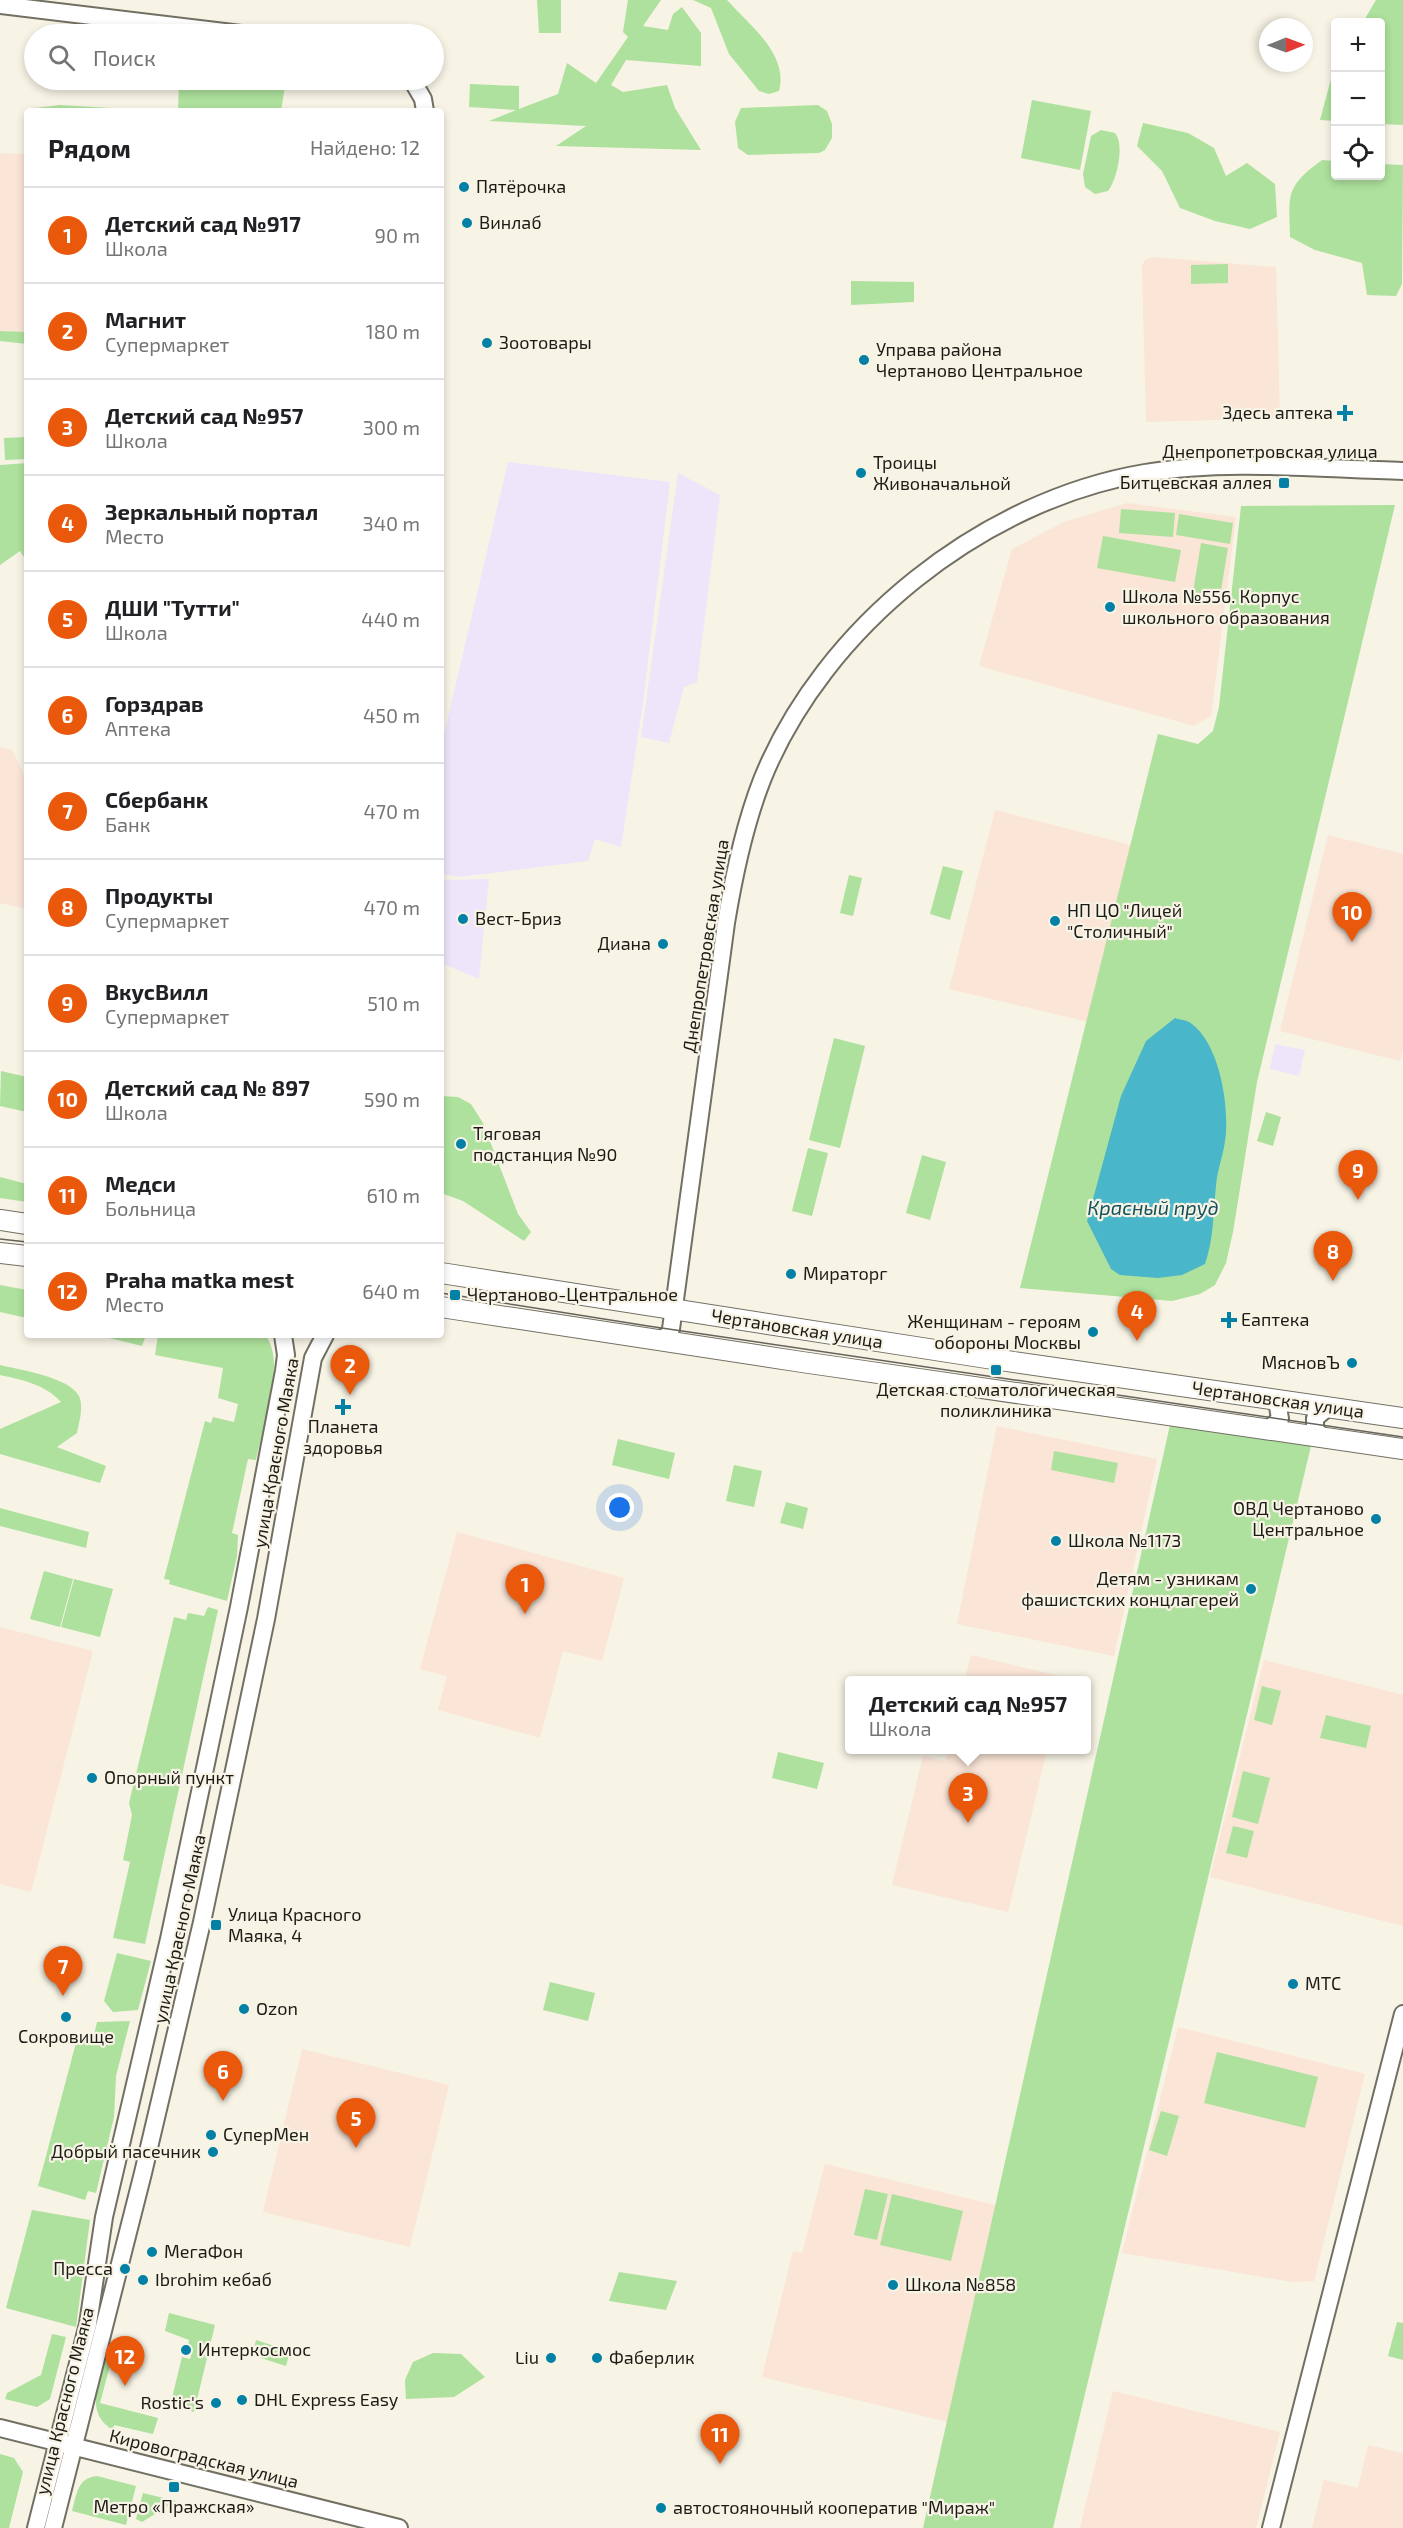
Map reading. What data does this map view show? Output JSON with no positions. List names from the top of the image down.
{
  "streets": {
    "main road": ["Чертановская улица"],
    "street": ["Днепропетровская улица", "улица Красного Маяка", "Кировоградская улица"]
  },
  "crossings": [
    ["Днепропетровская улица", "Чертановская улица"],
    ["улица Красного Маяка", "Кировоградская улица"]
  ],
  "water": ["Красный пруд"],
  "places": {
    "other": [
      "Пятёрочка",
      "Винлаб",
      "Зоотовары",
      "Управа района Чертаново Центральное",
      "Троицы Живоначальной",
      "Школа №556. Корпус школьного образования",
      "Вест-Бриз",
      "НП ЦО \"Лицей \"Столичный\"",
      "Диана",
      "Тяговая подстанция №90",
      "Мираторг",
      "Женщинам - героям обороны Москвы",
      "МясновЪ",
      "ОВД Чертаново Центральное",
      "Школа №1173",
      "Детям - узникам фашистских концлагерей",
      "Опорный пункт",
      "МТС",
      "Ozon",
      "Сокровище",
      "СуперМен",
      "Добрый пасечник",
      "МегаФон",
      "Пресса",
      "Ibrohim кебаб",
      "Школа №858",
      "Интеркосмос",
      "Liu",
      "Фаберлик",
      "DHL Express Easy",
      "Rostic's",
      "автостояночный кооператив \"Мираж\""
    ],
    "health": ["Здесь аптека", "Еаптека", "Планета здоровья"],
    "transit": [
      "Битцевская аллея",
      "Чертаново-Центральное",
      "Детская стоматологическая поликлиника",
      "Улица Красного Маяка, 4",
      "Метро «Пражская»"
    ]
  },
  "north": "right",
  "page": {
    "map_buttons": ["+", "−"],
    "search": "Поиск",
    "heading": ["Рядом", "Найдено: 12"],
    "list": [
      {
        "mark": "1",
        "name": "Детский сад №917",
        "note": "Школа",
        "value": "90 m"
      },
      {
        "mark": "2",
        "name": "Магнит",
        "note": "Супермаркет",
        "value": "180 m"
      },
      {
        "mark": "3",
        "name": "Детский сад №957",
        "note": "Школа",
        "value": "300 m"
      },
      {
        "mark": "4",
        "name": "Зеркальный портал",
        "note": "Место",
        "value": "340 m"
      },
      {
        "mark": "5",
        "name": "ДШИ \"Тутти\"",
        "note": "Школа",
        "value": "440 m"
      },
      {
        "mark": "6",
        "name": "Горздрав",
        "note": "Аптека",
        "value": "450 m"
      },
      {
        "mark": "7",
        "name": "Сбербанк",
        "note": "Банк",
        "value": "470 m"
      },
      {
        "mark": "8",
        "name": "Продукты",
        "note": "Супермаркет",
        "value": "470 m"
      },
      {
        "mark": "9",
        "name": "ВкусВилл",
        "note": "Супермаркет",
        "value": "510 m"
      },
      {
        "mark": "10",
        "name": "Детский сад № 897",
        "note": "Школа",
        "value": "590 m"
      },
      {
        "mark": "11",
        "name": "Медси",
        "note": "Больница",
        "value": "610 m"
      },
      {
        "mark": "12",
        "name": "Praha matka mest",
        "note": "Место",
        "value": "640 m"
      }
    ],
    "pins": [
      "10",
      "9",
      "8",
      "4",
      "2",
      "1",
      "3",
      "7",
      "6",
      "5",
      "12",
      "11"
    ],
    "popup": ["Детский сад №957", "Школа"]
  }
}
